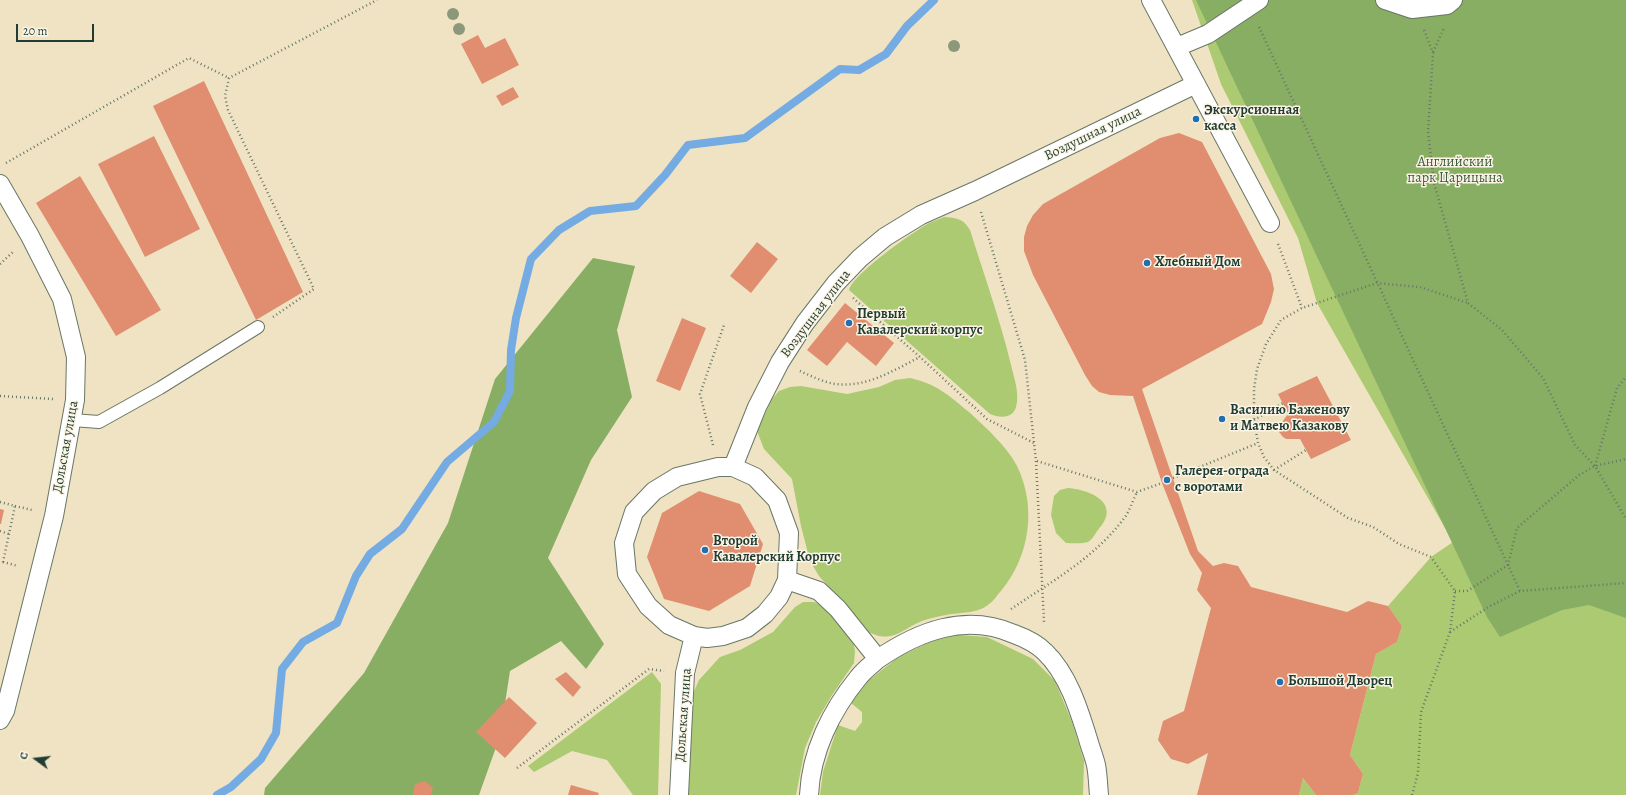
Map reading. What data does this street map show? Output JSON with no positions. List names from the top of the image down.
{
  "streets": {
    "street": ["Воздушная улица", "Дольская улица"]
  },
  "parks": ["Английский парк Царицына"],
  "places": [
    "Экскурсионная касса",
    "Хлебный Дом",
    "Первый Кавалерский корпус",
    "Василию Баженову и Матвею Казакову",
    "Галерея-ограда с воротами",
    "Второй Кавалерский Корпус",
    "Большой Дворец"
  ],
  "scale_bar": "20 m",
  "north": "left"
}
